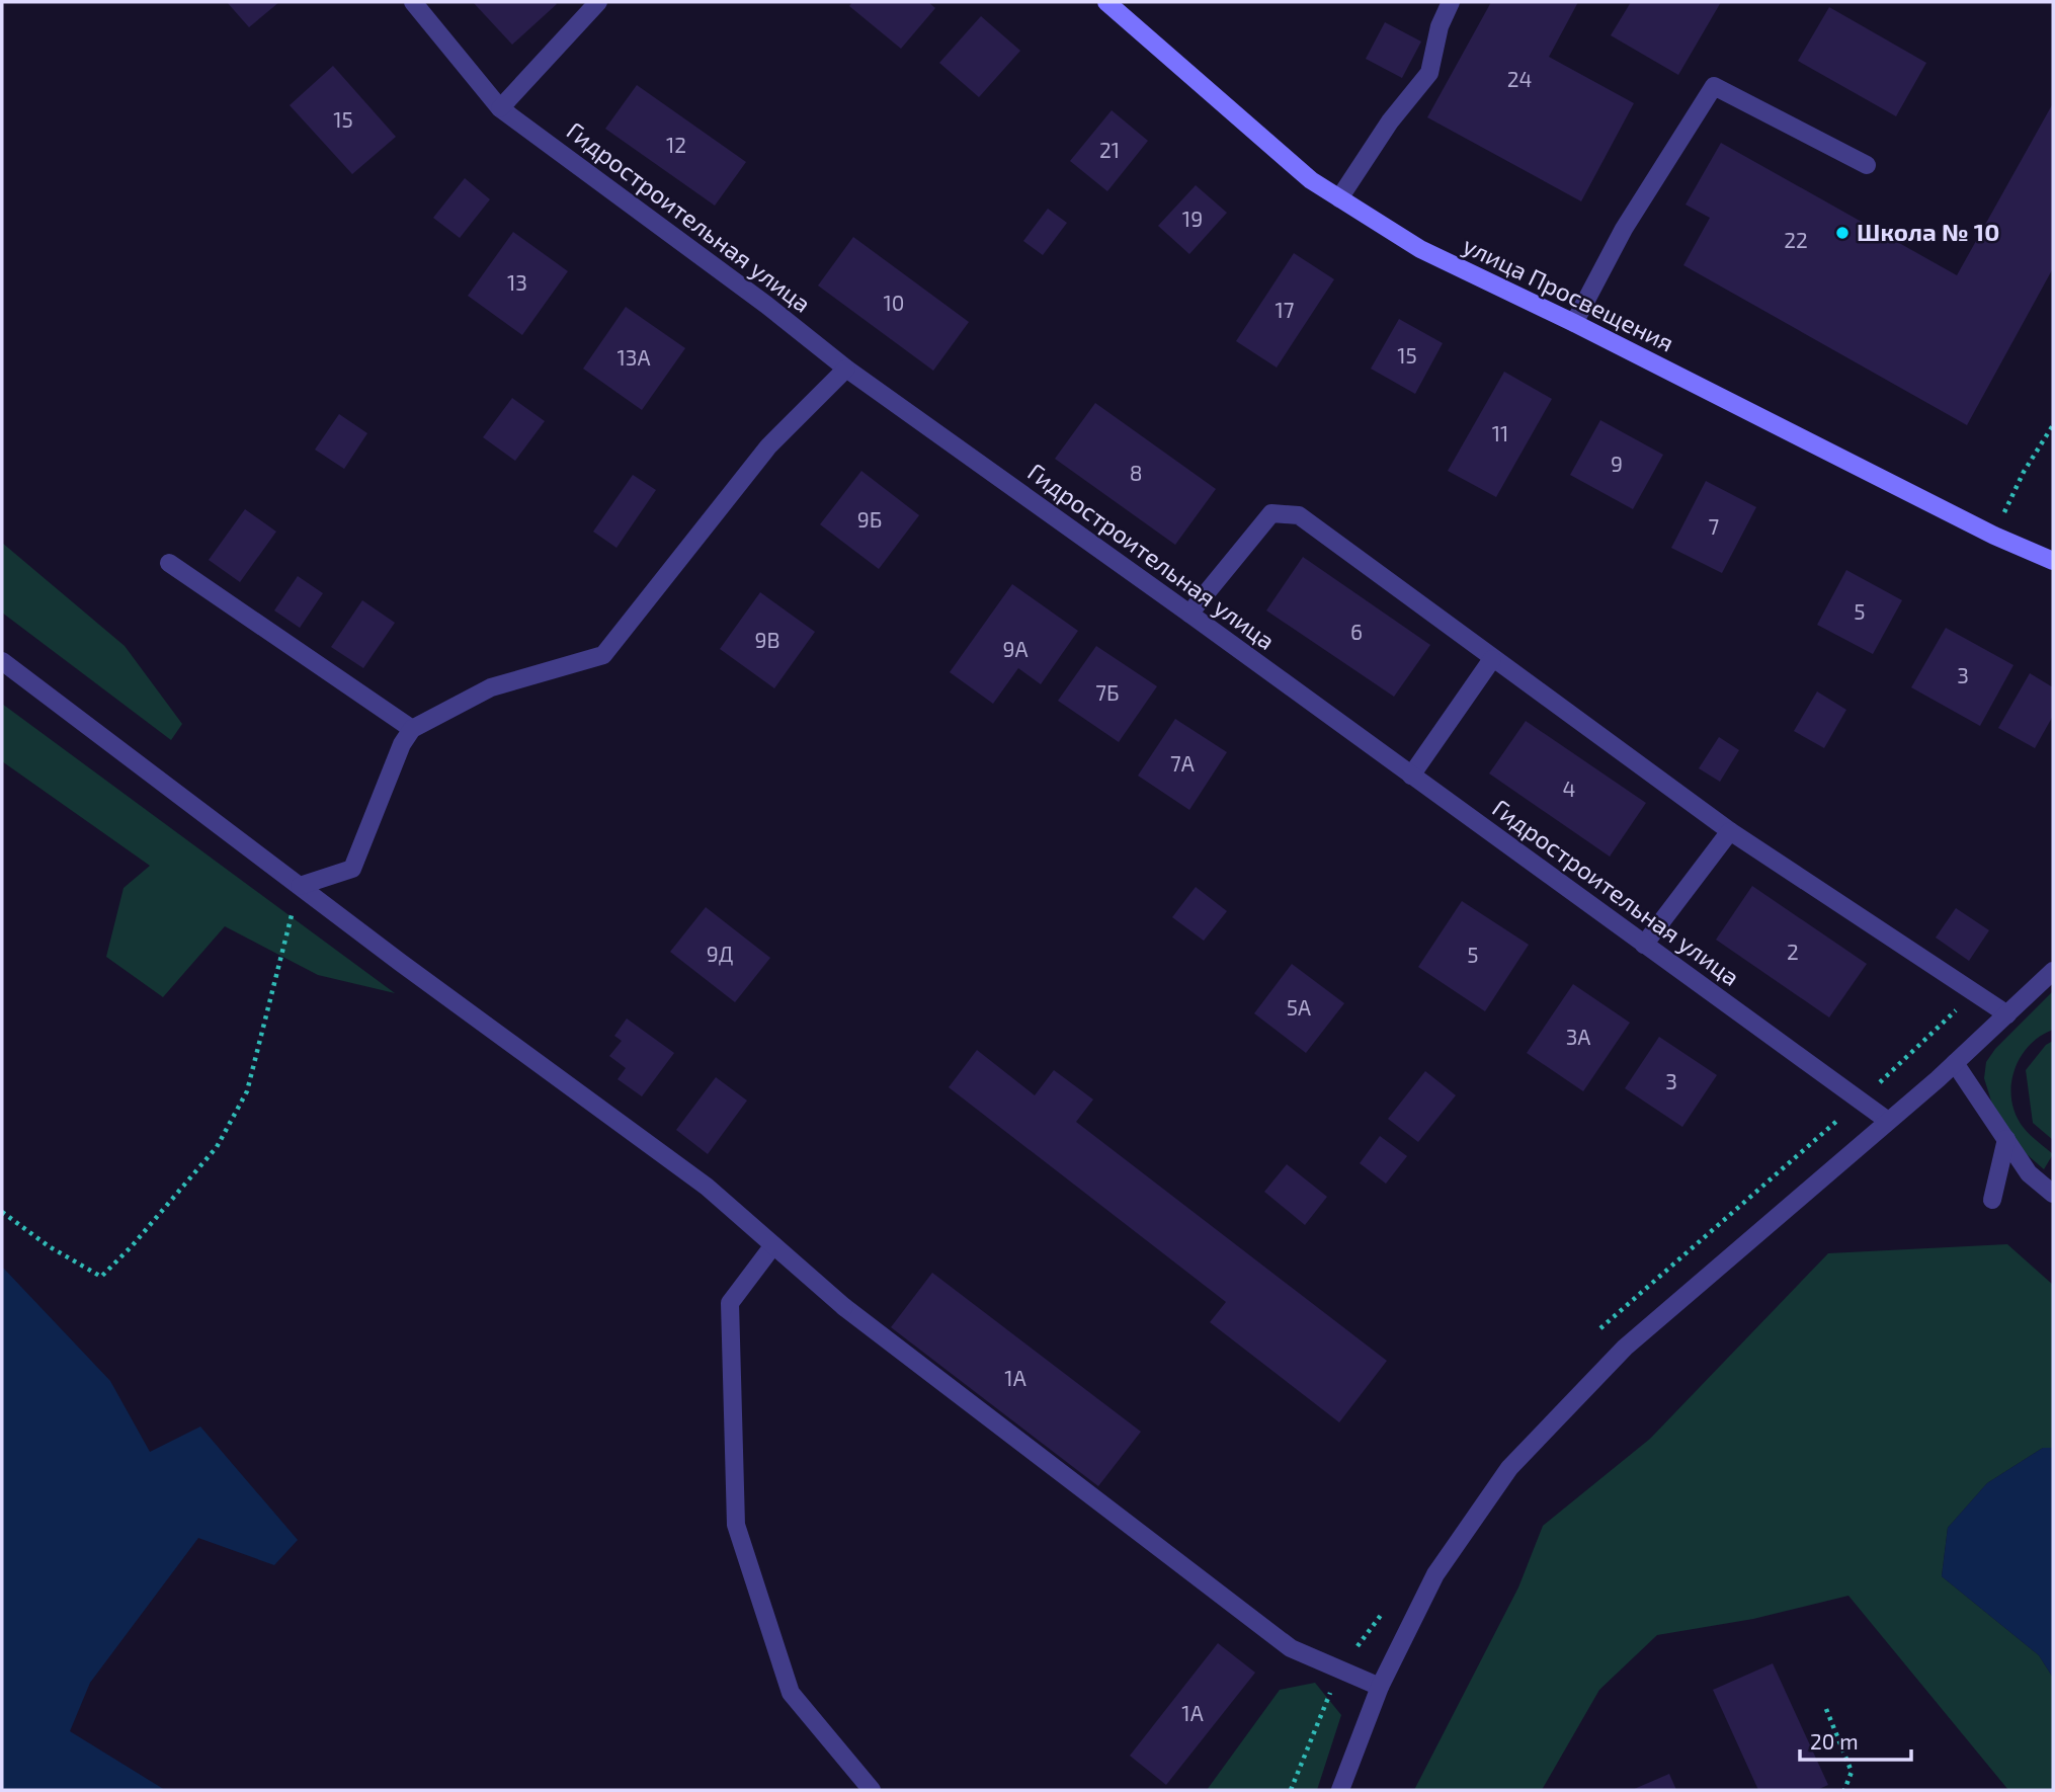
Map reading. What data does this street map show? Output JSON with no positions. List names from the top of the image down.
{
  "streets": {
    "street": ["Гидростроительная улица", "улица Просвещения"]
  },
  "places": ["Школа № 10"],
  "house_numbers": [
    "24",
    "15",
    "12",
    "21",
    "19",
    "22",
    "13",
    "10",
    "17",
    "15",
    "13А",
    "11",
    "9",
    "8",
    "9Б",
    "7",
    "5",
    "6",
    "9В",
    "9А",
    "3",
    "7Б",
    "7А",
    "4",
    "2",
    "9Д",
    "5",
    "5А",
    "3А",
    "3",
    "1А",
    "1А"
  ],
  "scale_bar": "20 m"
}
